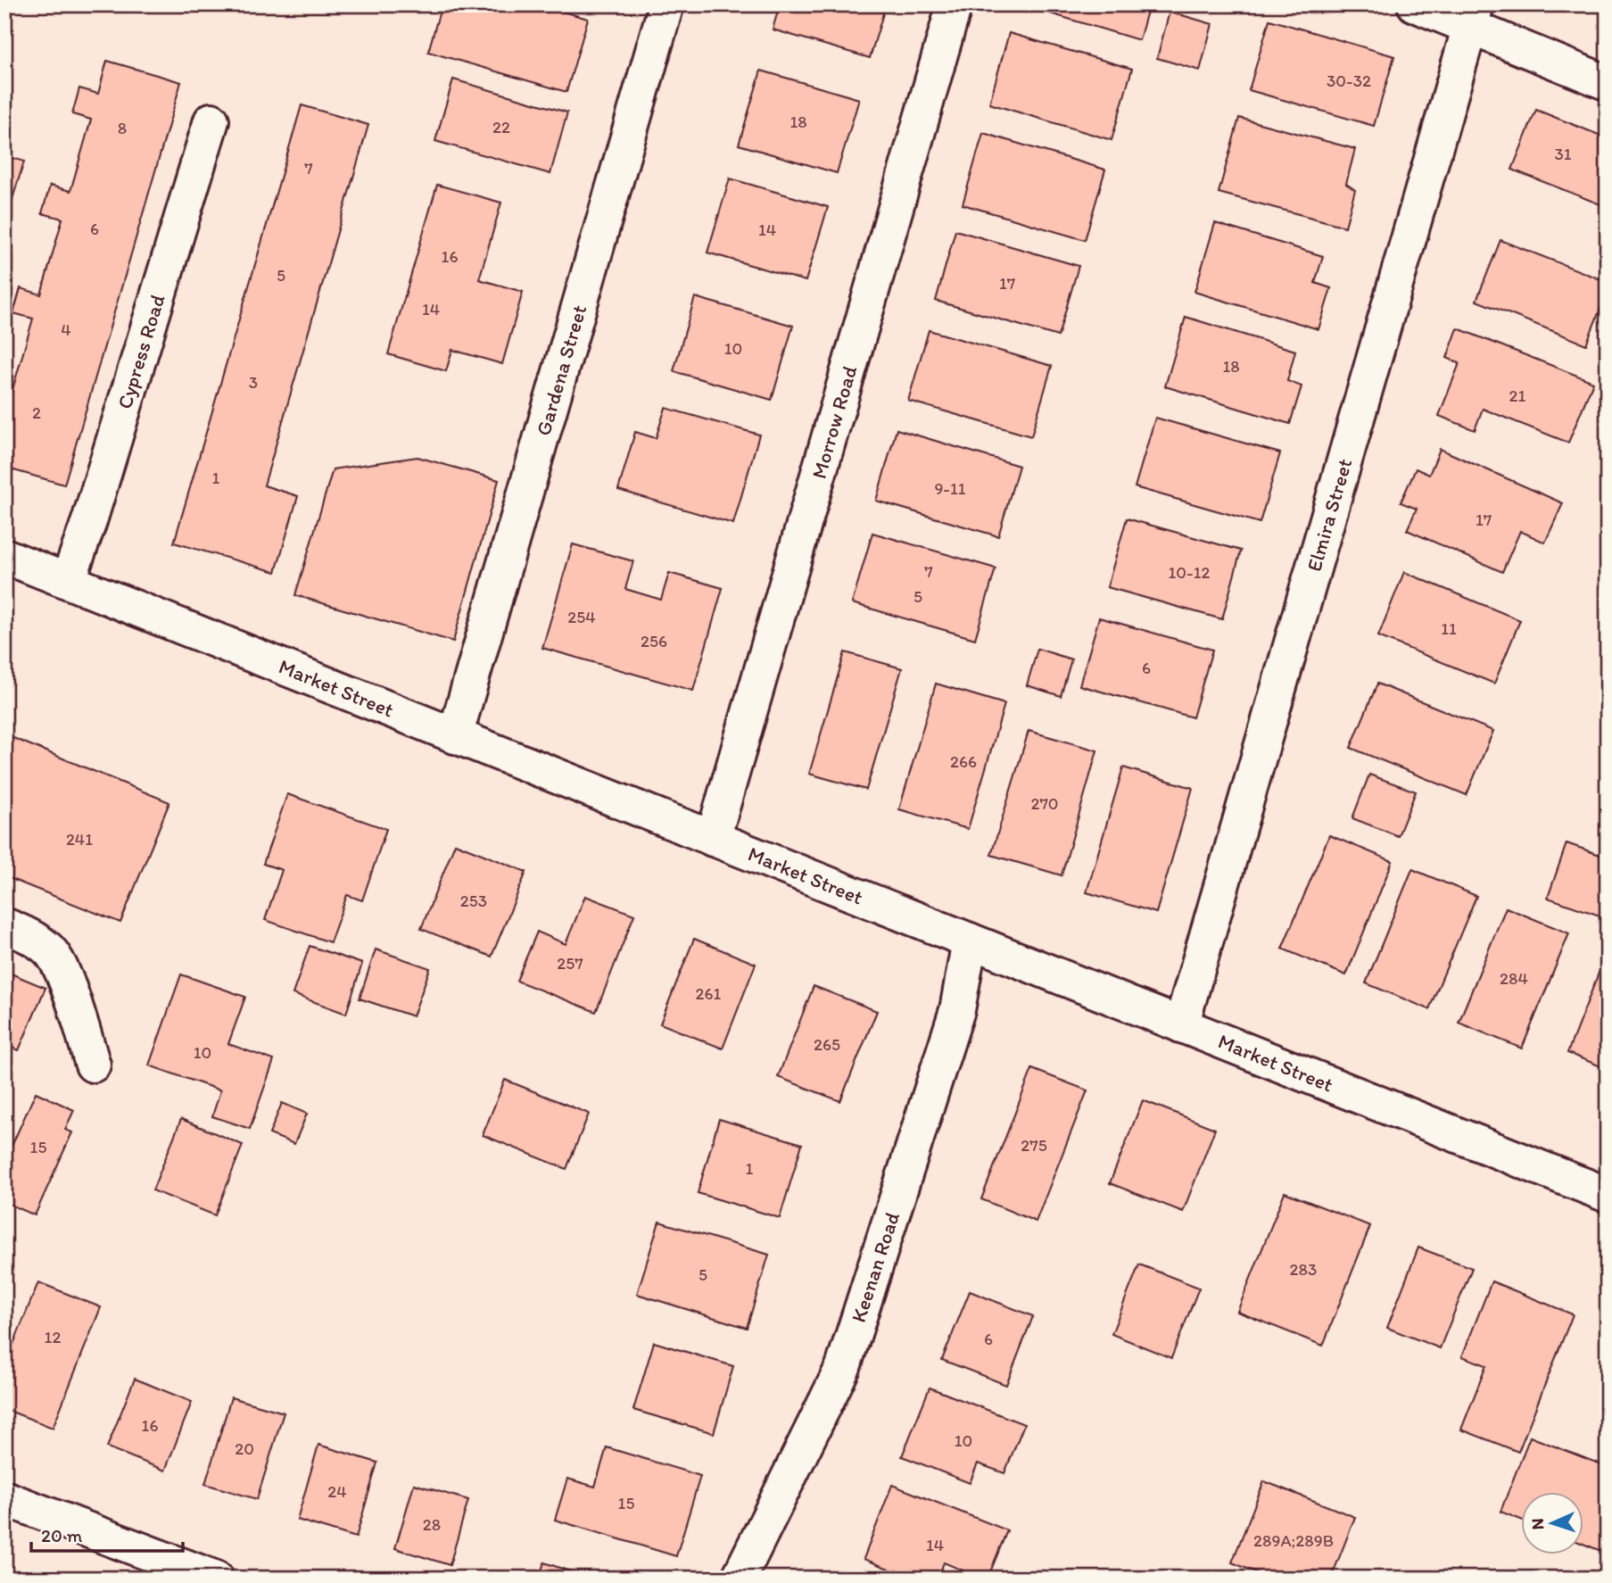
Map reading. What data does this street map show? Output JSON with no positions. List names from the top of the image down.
{
  "streets": {
    "street": [
      "Cypress Road",
      "Gardena Street",
      "Morrow Road",
      "Elmira Street",
      "Market Street",
      "Keenan Road"
    ]
  },
  "crossings": [
    ["Cypress Road", "Market Street"],
    ["Gardena Street", "Market Street"],
    ["Morrow Road", "Market Street"],
    ["Elmira Street", "Market Street"],
    ["Market Street", "Keenan Road"]
  ],
  "house_numbers": [
    "30-32",
    "18",
    "22",
    "8",
    "31",
    "7",
    "6",
    "14",
    "16",
    "5",
    "17",
    "14",
    "4",
    "10",
    "18",
    "3",
    "21",
    "2",
    "1",
    "9-11",
    "17",
    "7",
    "10-12",
    "5",
    "254",
    "11",
    "256",
    "6",
    "266",
    "270",
    "241",
    "253",
    "257",
    "284",
    "261",
    "265",
    "10",
    "275",
    "15",
    "1",
    "283",
    "5",
    "12",
    "6",
    "16",
    "10",
    "20",
    "24",
    "15",
    "28",
    "289A;289B",
    "14"
  ],
  "scale_bar": "20 m",
  "north": "left"
}
